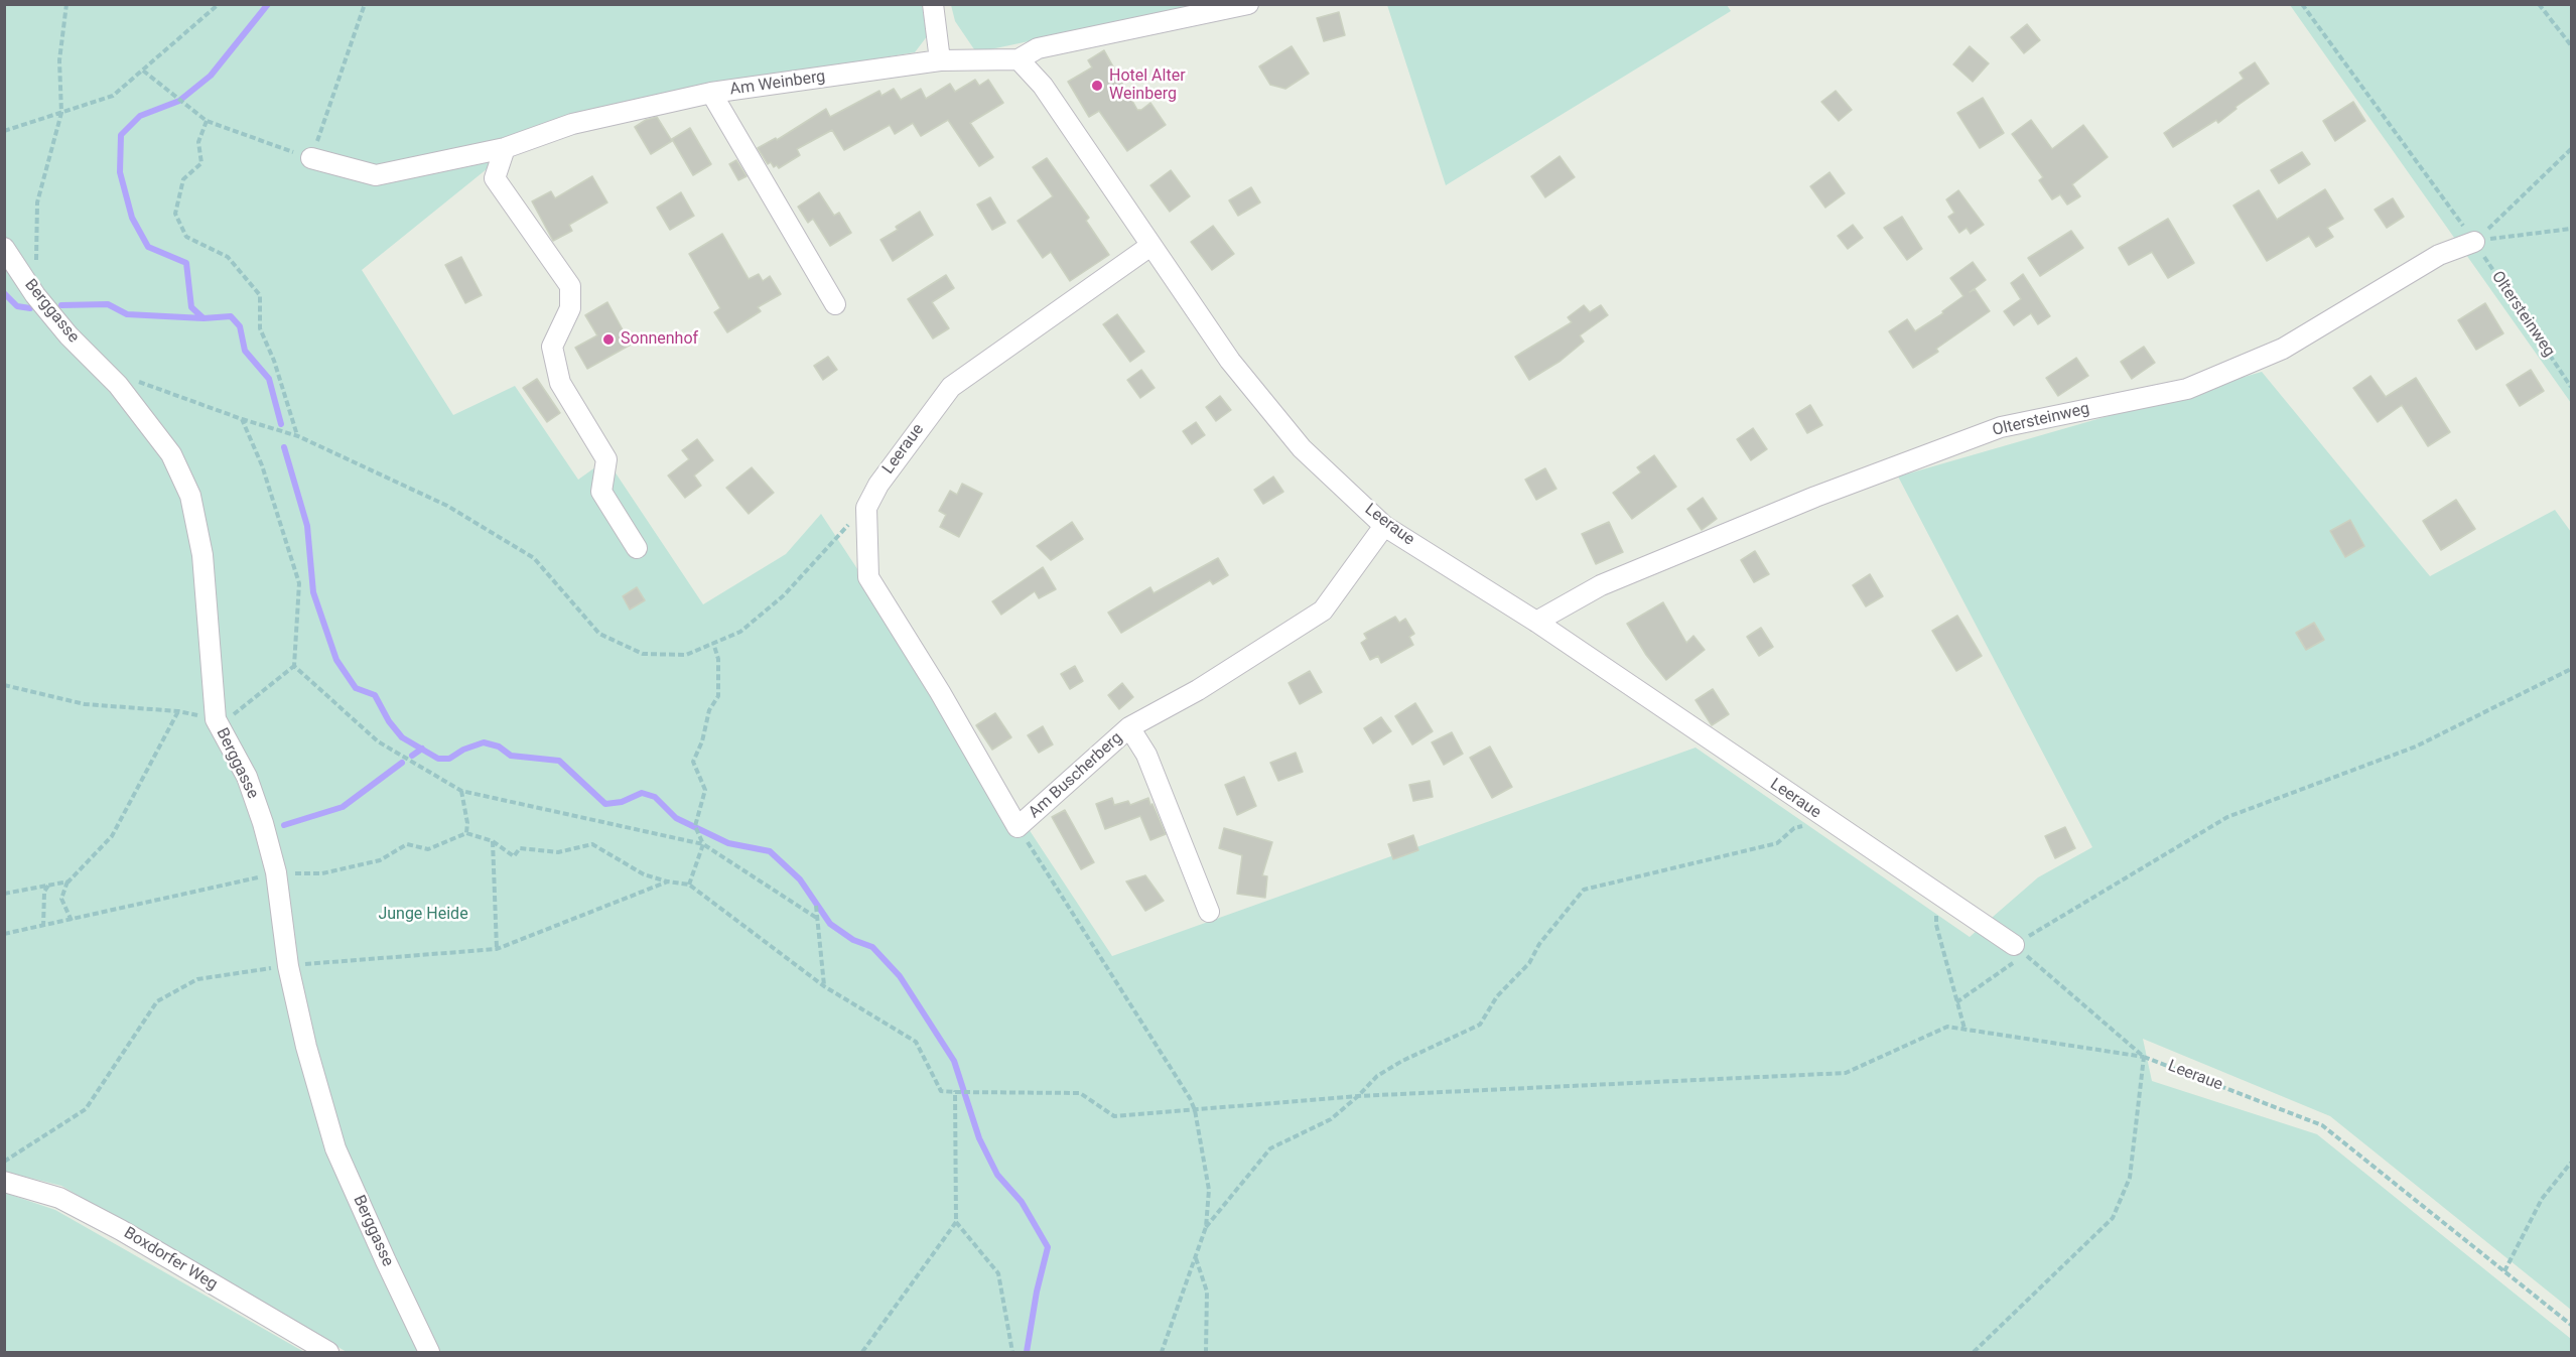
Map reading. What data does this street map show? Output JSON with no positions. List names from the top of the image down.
{
  "streets": {
    "street": [
      "Am Weinberg",
      "Berggasse",
      "Oltersteinweg",
      "Leeraue",
      "Am Buscherberg",
      "Boxdorfer Weg"
    ]
  },
  "crossings": [
    ["Am Weinberg", "Leeraue"],
    ["Oltersteinweg", "Leeraue"],
    ["Leeraue", "Am Buscherberg"]
  ],
  "parks": ["Junge Heide"],
  "places": ["Hotel Alter Weinberg", "Sonnenhof"]
}
